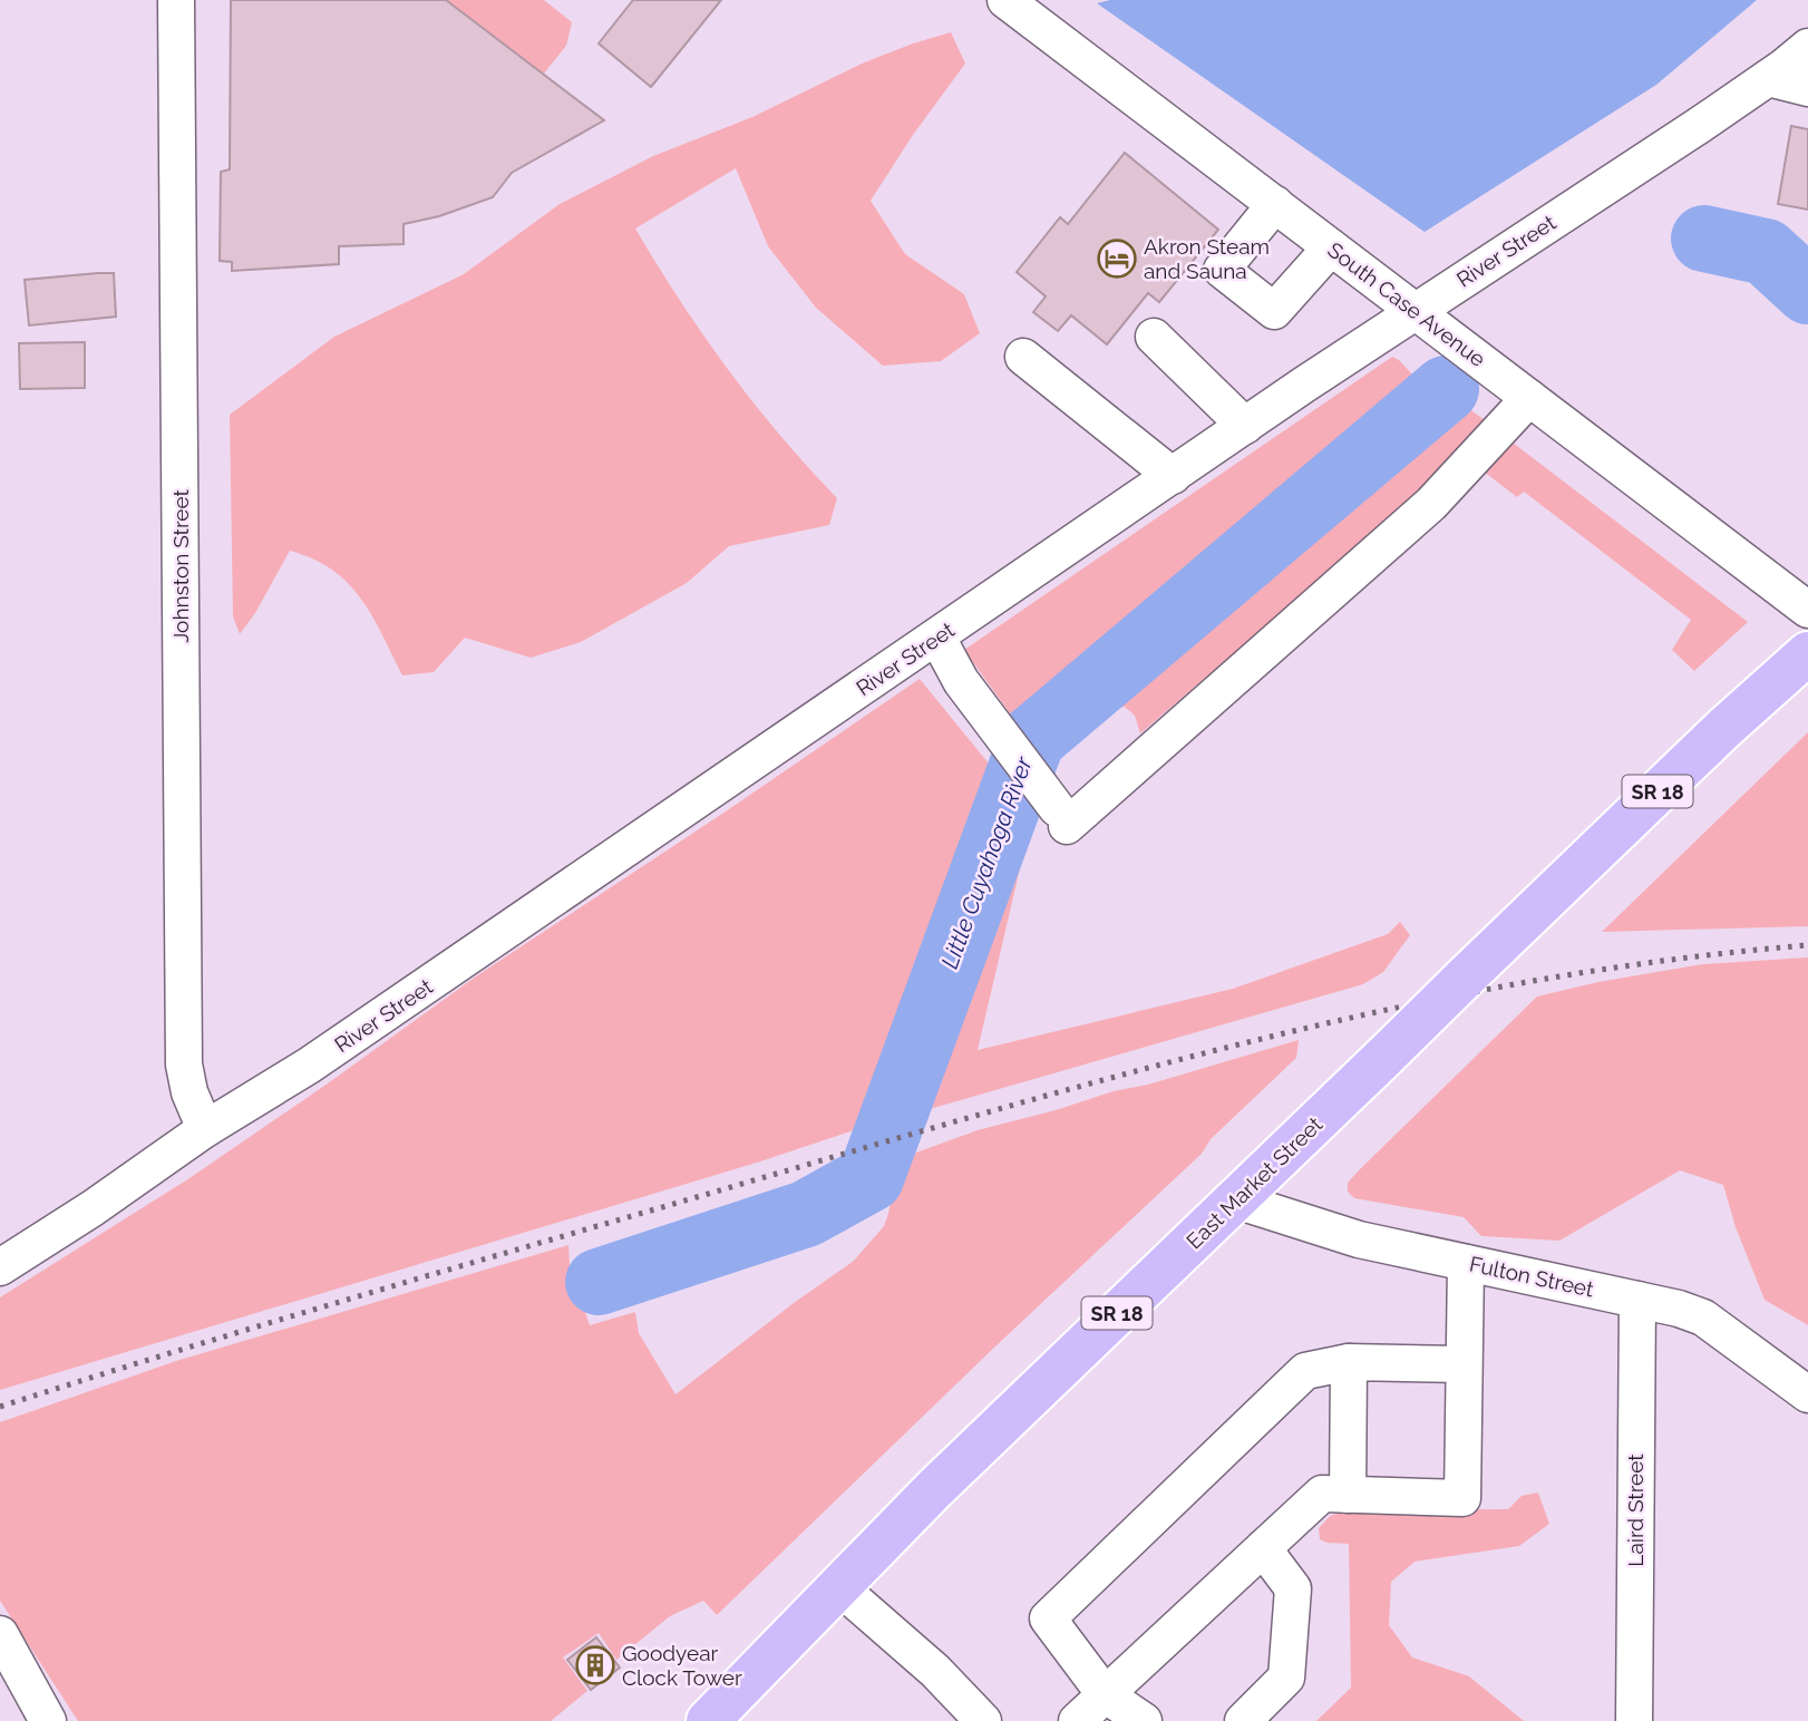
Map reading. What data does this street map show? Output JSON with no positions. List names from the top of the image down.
{
  "streets": {
    "main road": ["SR 18", "East Market Street"],
    "street": [
      "River Street",
      "South Case Avenue",
      "Johnston Street",
      "Fulton Street",
      "Laird Street"
    ]
  },
  "crossings": [
    ["River Street", "South Case Avenue"],
    ["River Street", "Johnston Street"],
    ["East Market Street", "Fulton Street"],
    ["Fulton Street", "Laird Street"]
  ],
  "water": ["Little Cuyahoga River"],
  "places": {
    "hotel": ["Akron Steam and Sauna"],
    "building": ["Goodyear Clock Tower"]
  }
}
